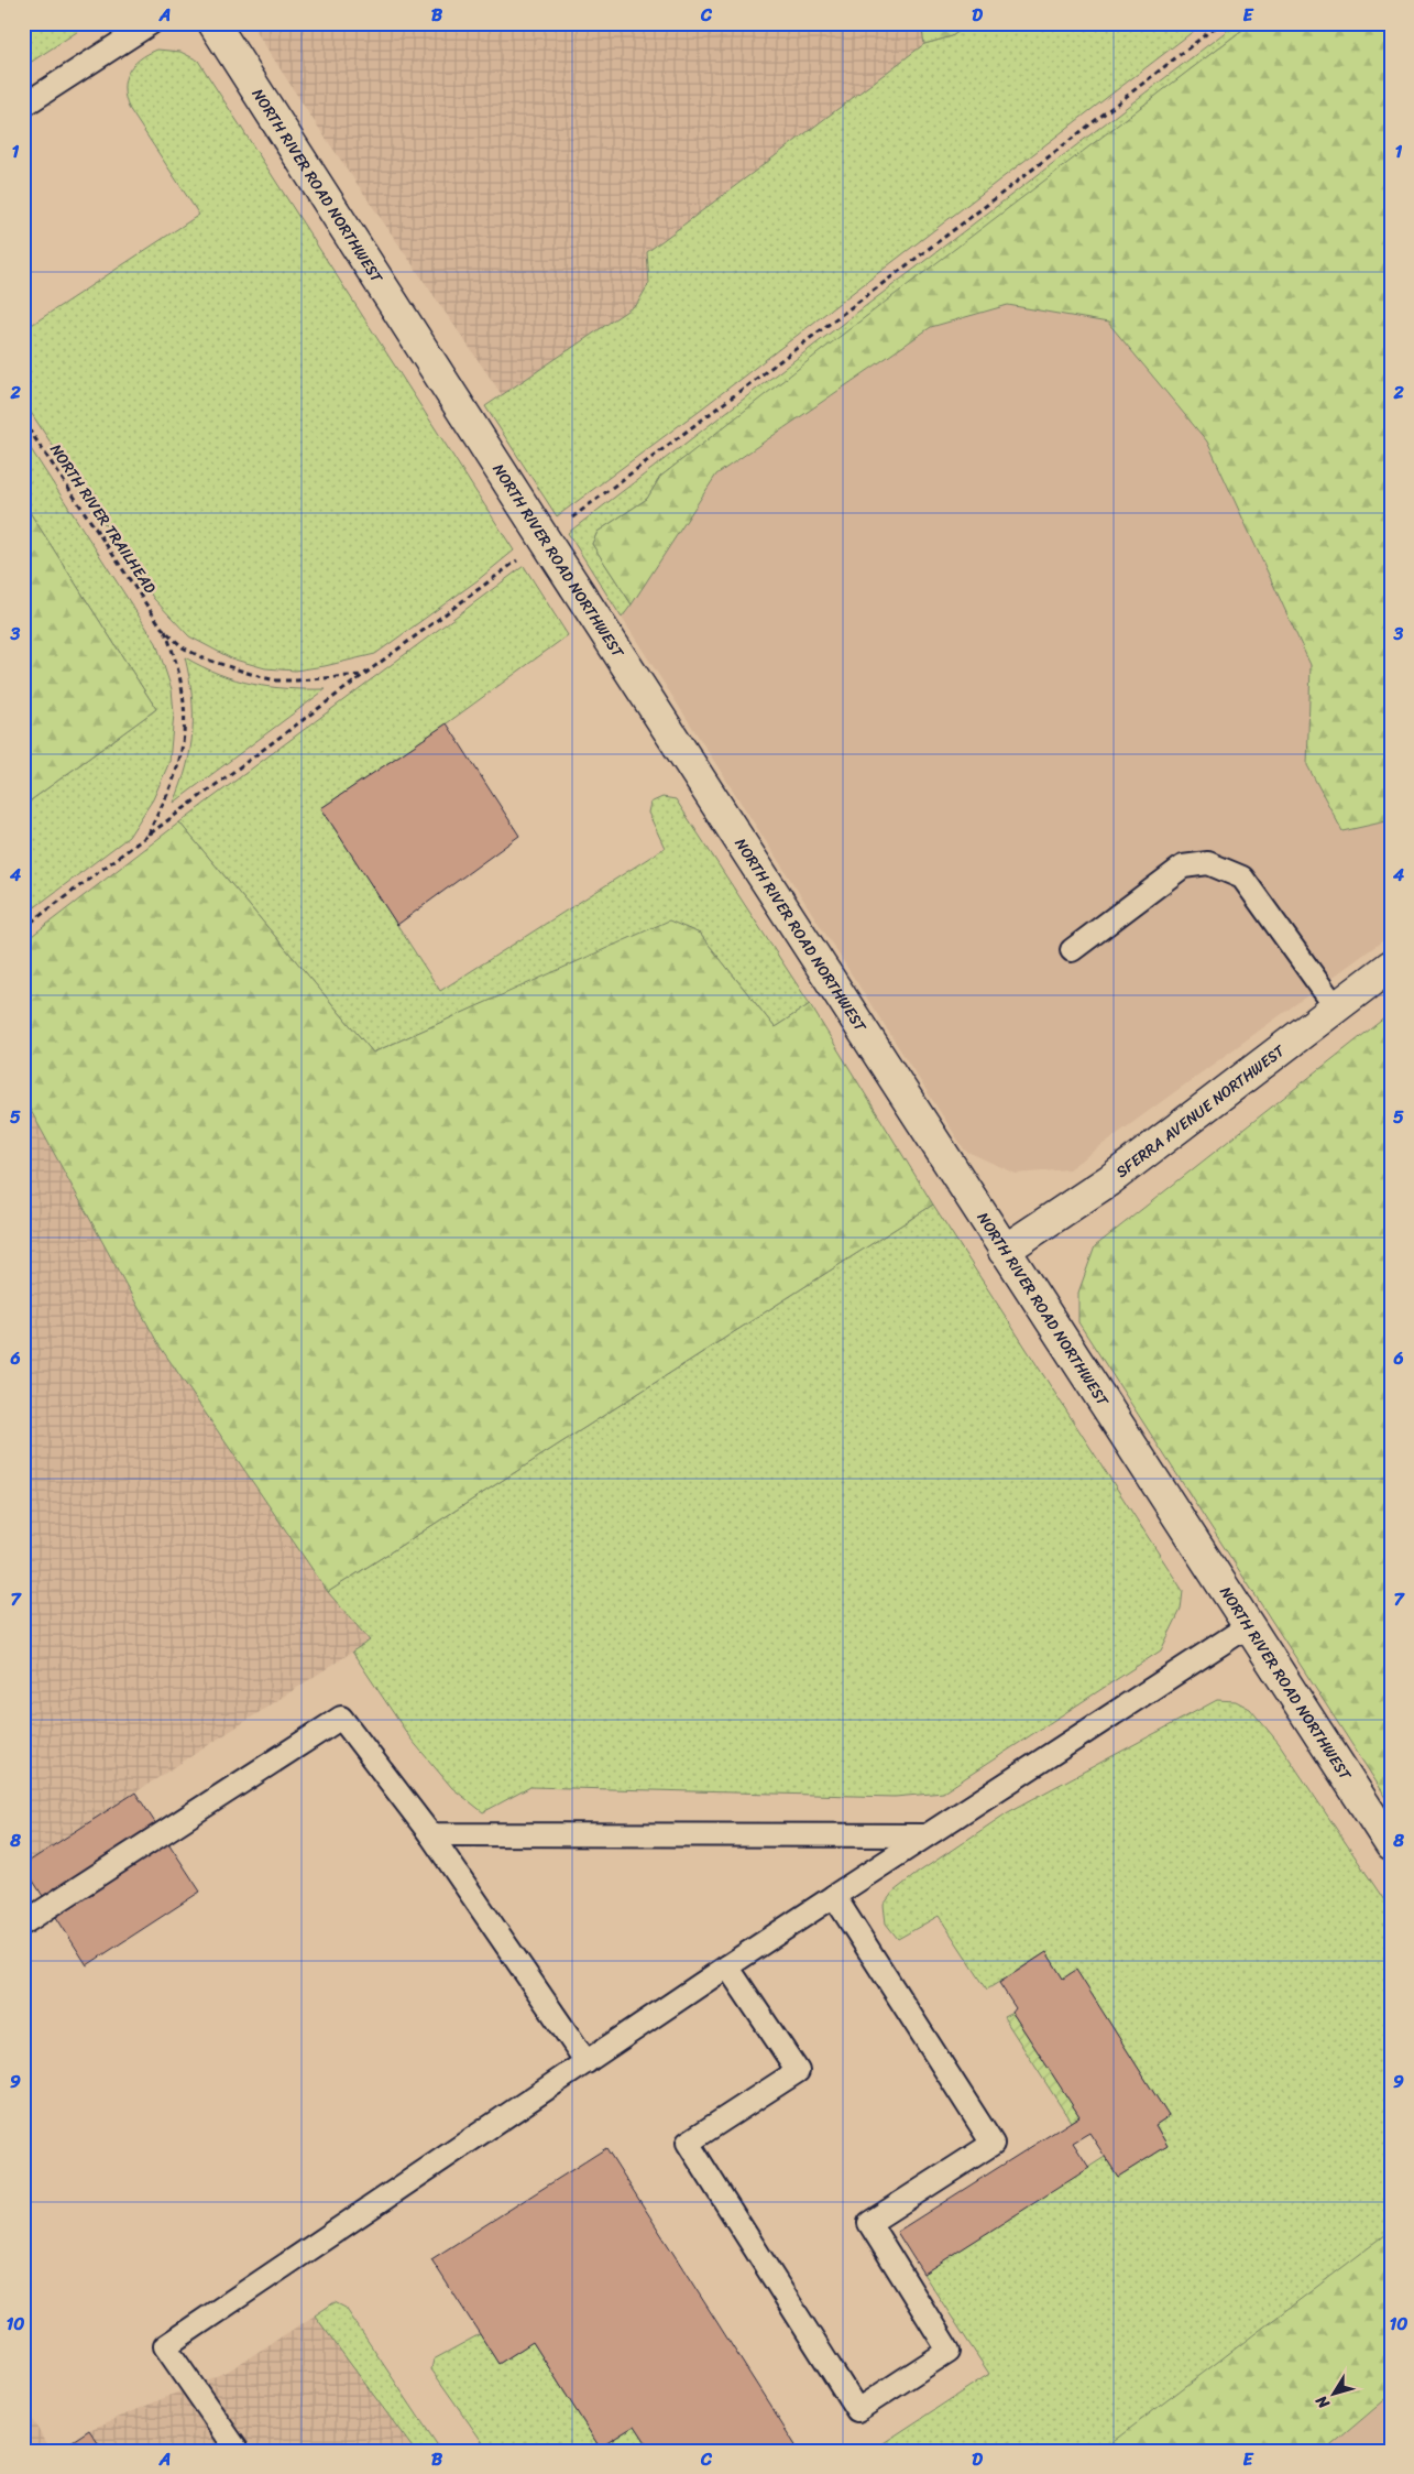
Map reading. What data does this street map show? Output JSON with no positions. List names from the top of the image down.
{
  "streets": {
    "street": ["NORTH RIVER ROAD NORTHWEST", "SFERRA AVENUE NORTHWEST"],
    "path": ["NORTH RIVER TRAILHEAD"]
  },
  "crossings": [
    ["NORTH RIVER ROAD NORTHWEST", "SFERRA AVENUE NORTHWEST"]
  ],
  "north": "bottom left",
  "grid": {
    "columns": [
      "A",
      "B",
      "C",
      "D",
      "E"
    ],
    "rows": [
      "1",
      "2",
      "3",
      "4",
      "5",
      "6",
      "7",
      "8",
      "9",
      "10"
    ]
  }
}
